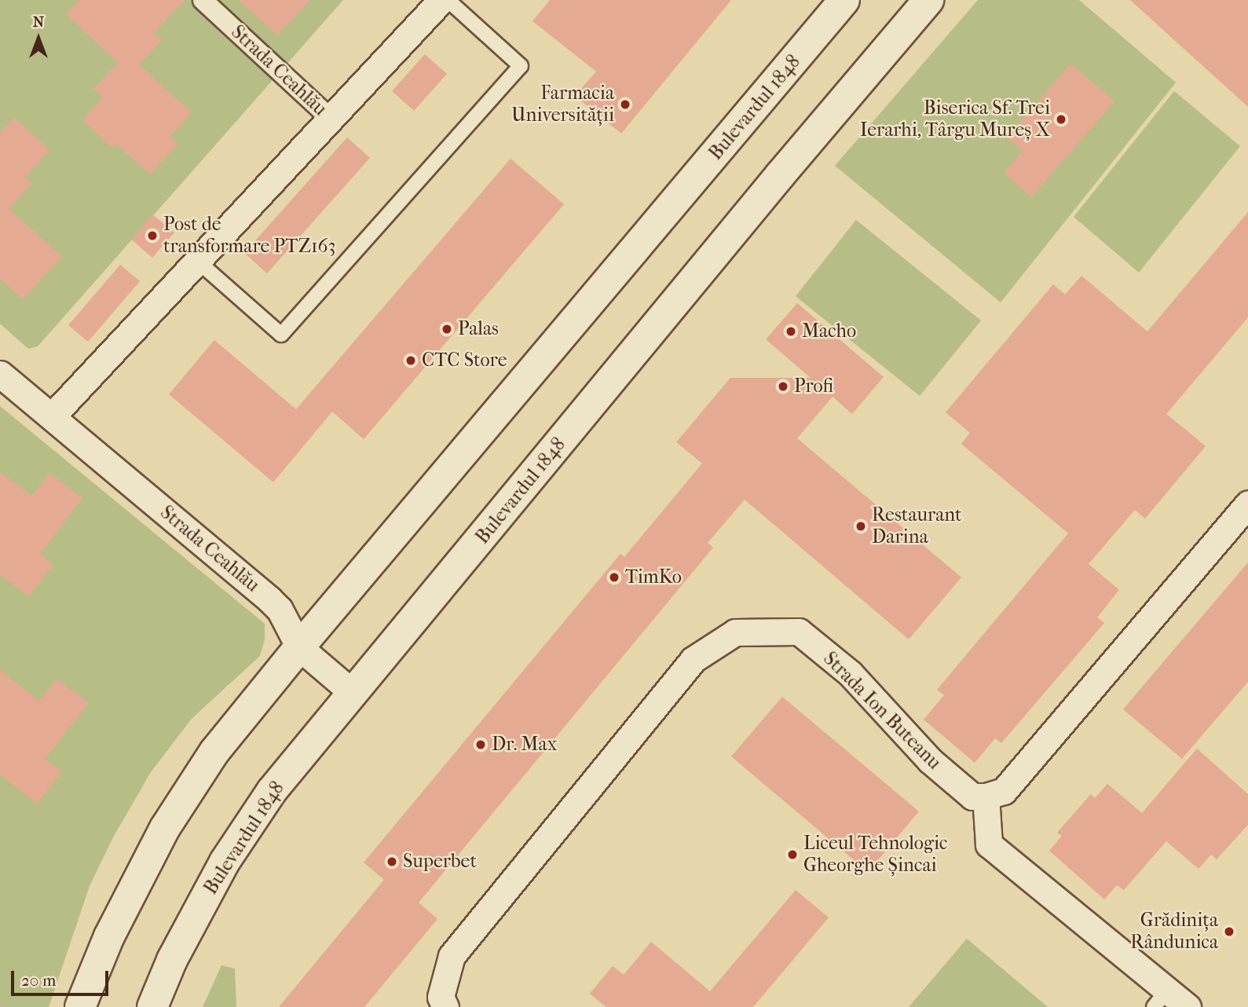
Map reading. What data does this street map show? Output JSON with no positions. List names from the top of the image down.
{
  "streets": {
    "street": ["Strada Ceahlău", "Bulevardul 1848", "Strada Ion Buteanu"]
  },
  "crossings": [
    ["Strada Ceahlău", "Bulevardul 1848"]
  ],
  "places": [
    "Farmacia Universității",
    "Biserica Sf. Trei Ierarhi, Târgu Mureș X",
    "Post de transformare PTZ163",
    "Palas",
    "Macho",
    "CTC Store",
    "Profi",
    "Restaurant Darina",
    "TimKo",
    "Dr. Max",
    "Liceul Tehnologic Gheorghe Șincai",
    "Superbet",
    "Grădinița Rândunica"
  ],
  "scale_bar": "20 m",
  "north": "top"
}
